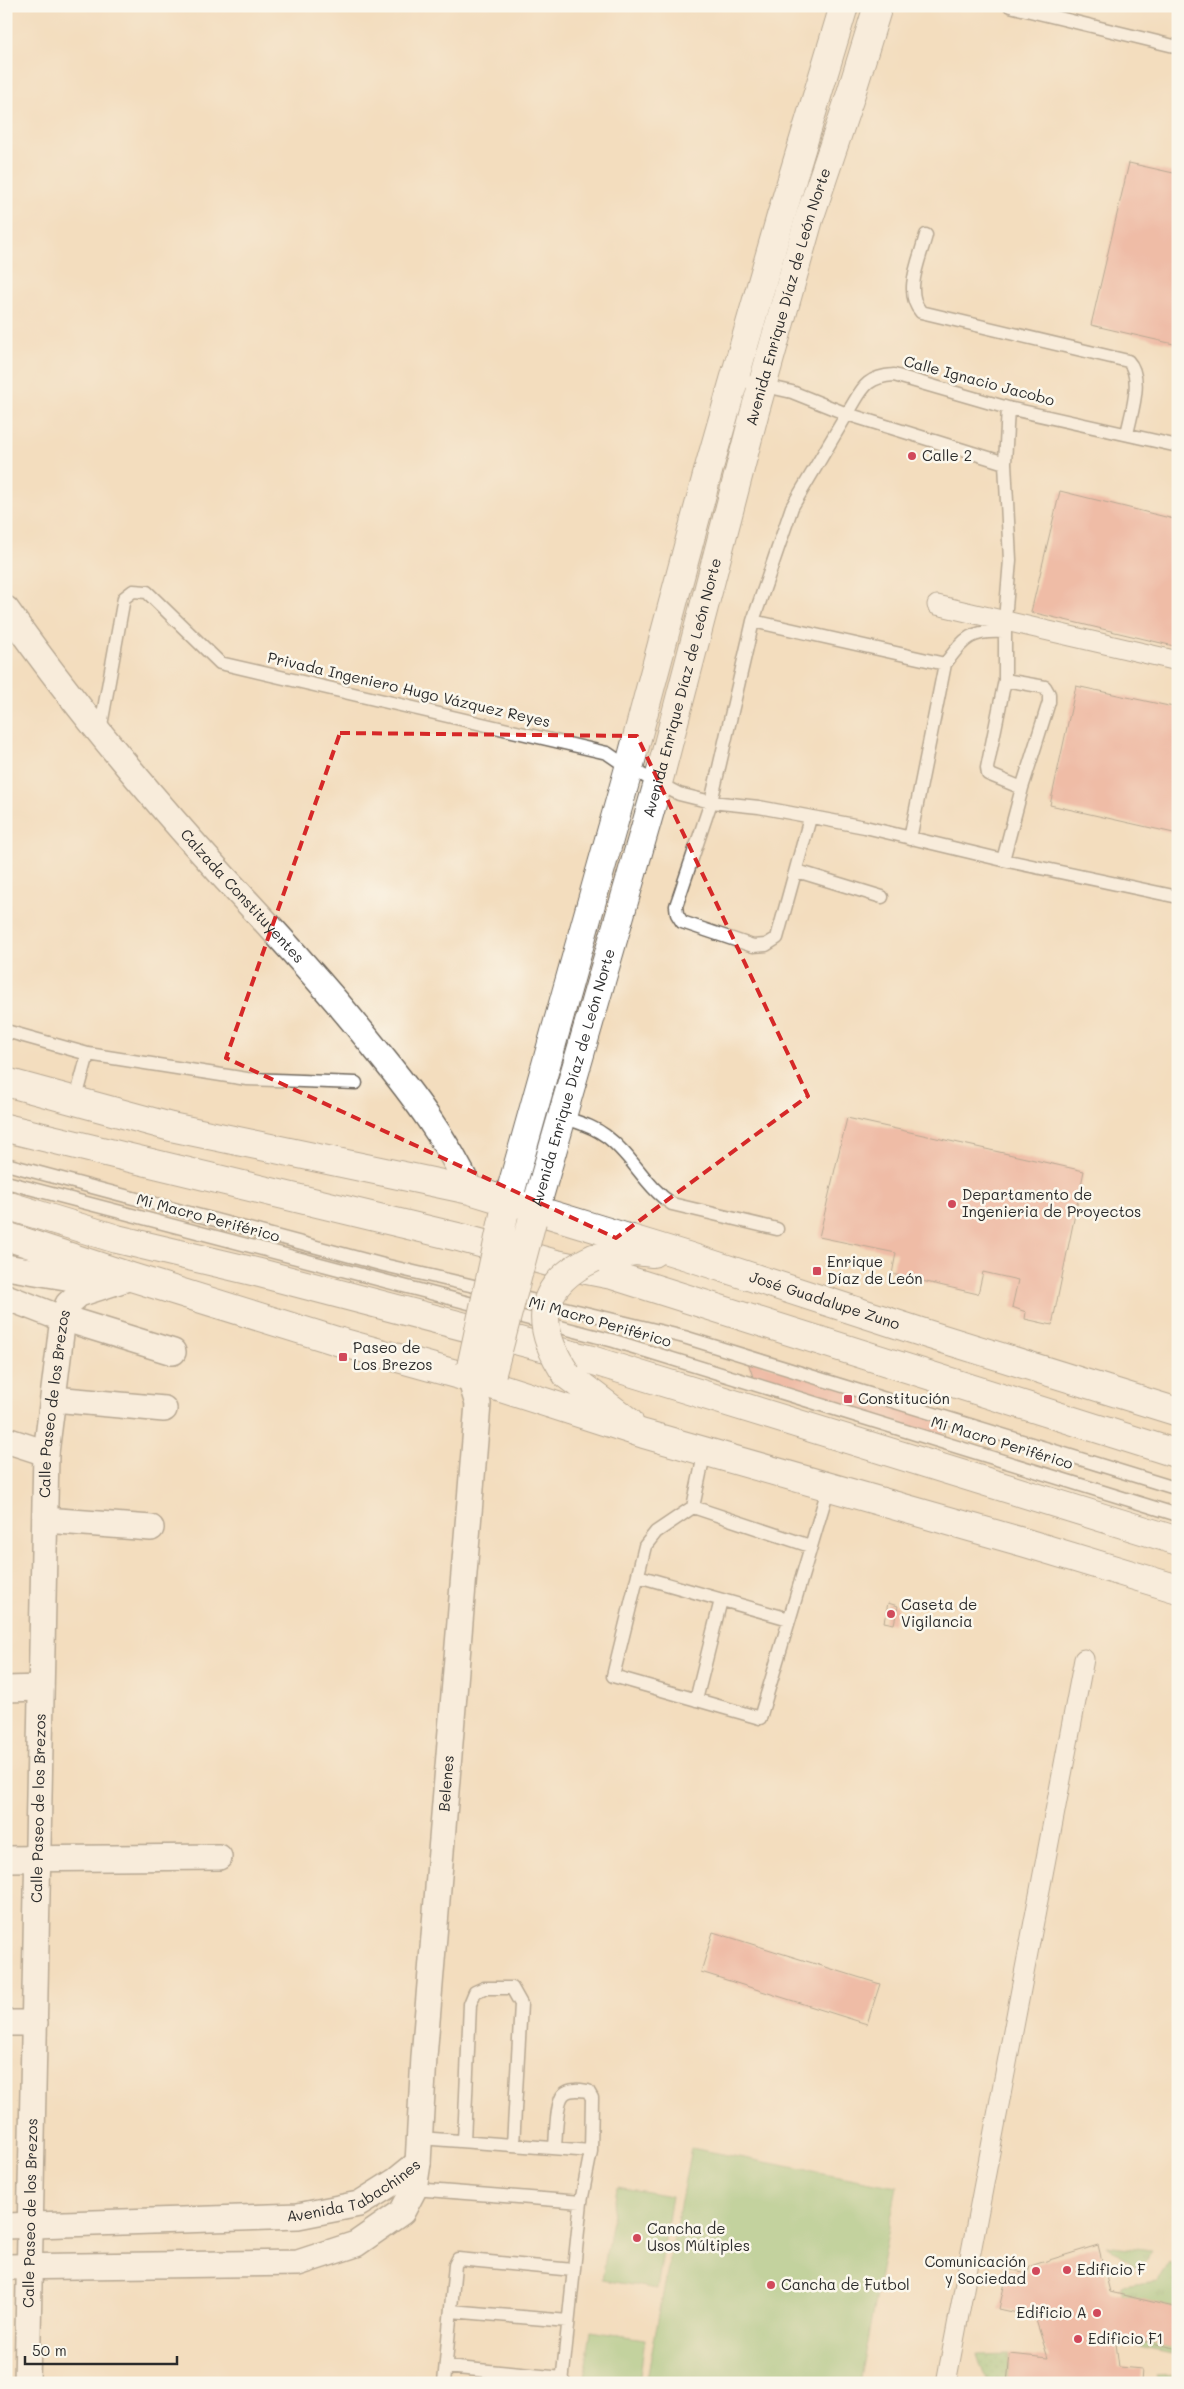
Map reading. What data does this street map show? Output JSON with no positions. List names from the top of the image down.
{
  "streets": {
    "main road": ["Avenida Enrique Díaz de León Norte", "José Guadalupe Zuno"],
    "street": [
      "Calzada Constituyentes",
      "Calle Paseo de los Brezos",
      "Belenes",
      "Avenida Tabachines"
    ],
    "lane": ["Calle Ignacio Jacobo", "Privada Ingeniero Hugo Vázquez Reyes", "Mi Macro Periférico"]
  },
  "crossings": [
    ["Avenida Enrique Díaz de León Norte", "Privada Ingeniero Hugo Vázquez Reyes"],
    ["Avenida Enrique Díaz de León Norte", "José Guadalupe Zuno"],
    ["Avenida Enrique Díaz de León Norte", "Belenes"],
    ["Calle Ignacio Jacobo", "Privada Ingeniero Hugo Vázquez Reyes"],
    ["Privada Ingeniero Hugo Vázquez Reyes", "Calzada Constituyentes"],
    ["Calzada Constituyentes", "José Guadalupe Zuno"],
    ["Calle Paseo de los Brezos", "Avenida Tabachines"],
    ["Belenes", "Avenida Tabachines"]
  ],
  "places": {
    "other": [
      "Calle 2",
      "Departamento de Ingenieria de Proyectos",
      "Caseta de Vigilancia",
      "Cancha de Usos Múltiples",
      "Edificio F",
      "Comunicación y Sociedad",
      "Cancha de Futbol",
      "Edificio A",
      "Edificio F1"
    ],
    "transit": ["Enrique Díaz de León", "Paseo de Los Brezos", "Constitución"]
  },
  "scale_bar": "50 m"
}
